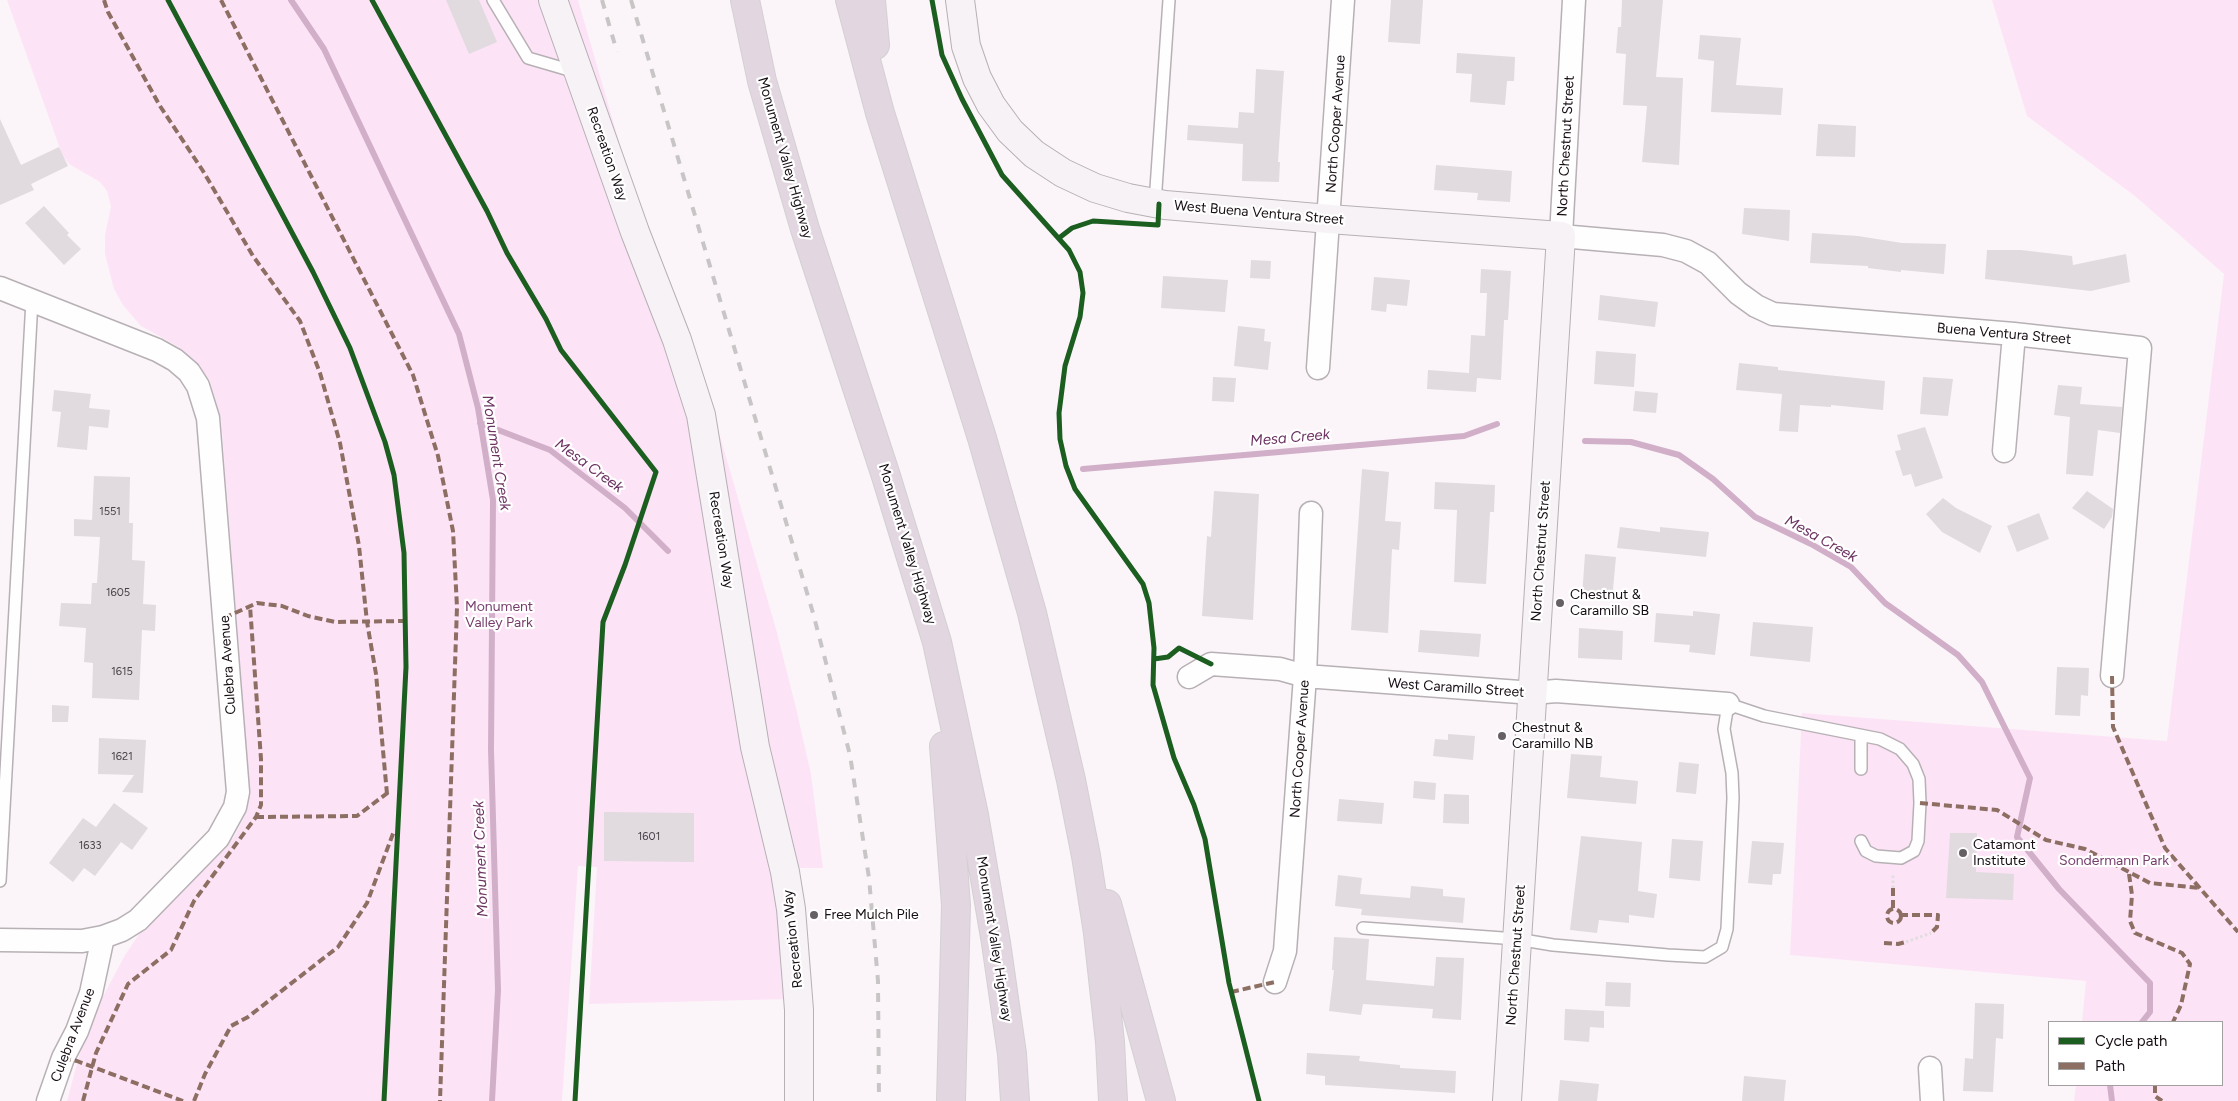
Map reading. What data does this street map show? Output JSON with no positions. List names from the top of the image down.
{
  "streets": {
    "highway": ["Monument Valley Highway"],
    "main road": ["North Chestnut Street", "Recreation Way", "West Buena Ventura Street"],
    "street": [
      "North Cooper Avenue",
      "Buena Ventura Street",
      "Culebra Avenue",
      "West Caramillo Street"
    ]
  },
  "crossings": [
    ["North Cooper Avenue", "West Buena Ventura Street"],
    ["North Cooper Avenue", "West Caramillo Street"],
    ["North Chestnut Street", "West Buena Ventura Street"],
    ["North Chestnut Street", "Buena Ventura Street"],
    ["North Chestnut Street", "West Caramillo Street"],
    ["West Buena Ventura Street", "Buena Ventura Street"]
  ],
  "water": ["Mesa Creek", "Monument Creek"],
  "parks": ["Monument Valley Park", "Sondermann Park"],
  "places": [
    "Chestnut & Caramillo SB",
    "Chestnut & Caramillo NB",
    "Catamont Institute",
    "Free Mulch Pile"
  ],
  "house_numbers": [
    "1551",
    "1605",
    "1615",
    "1621",
    "1601",
    "1633"
  ],
  "legend": ["Cycle path", "Path"]
}
